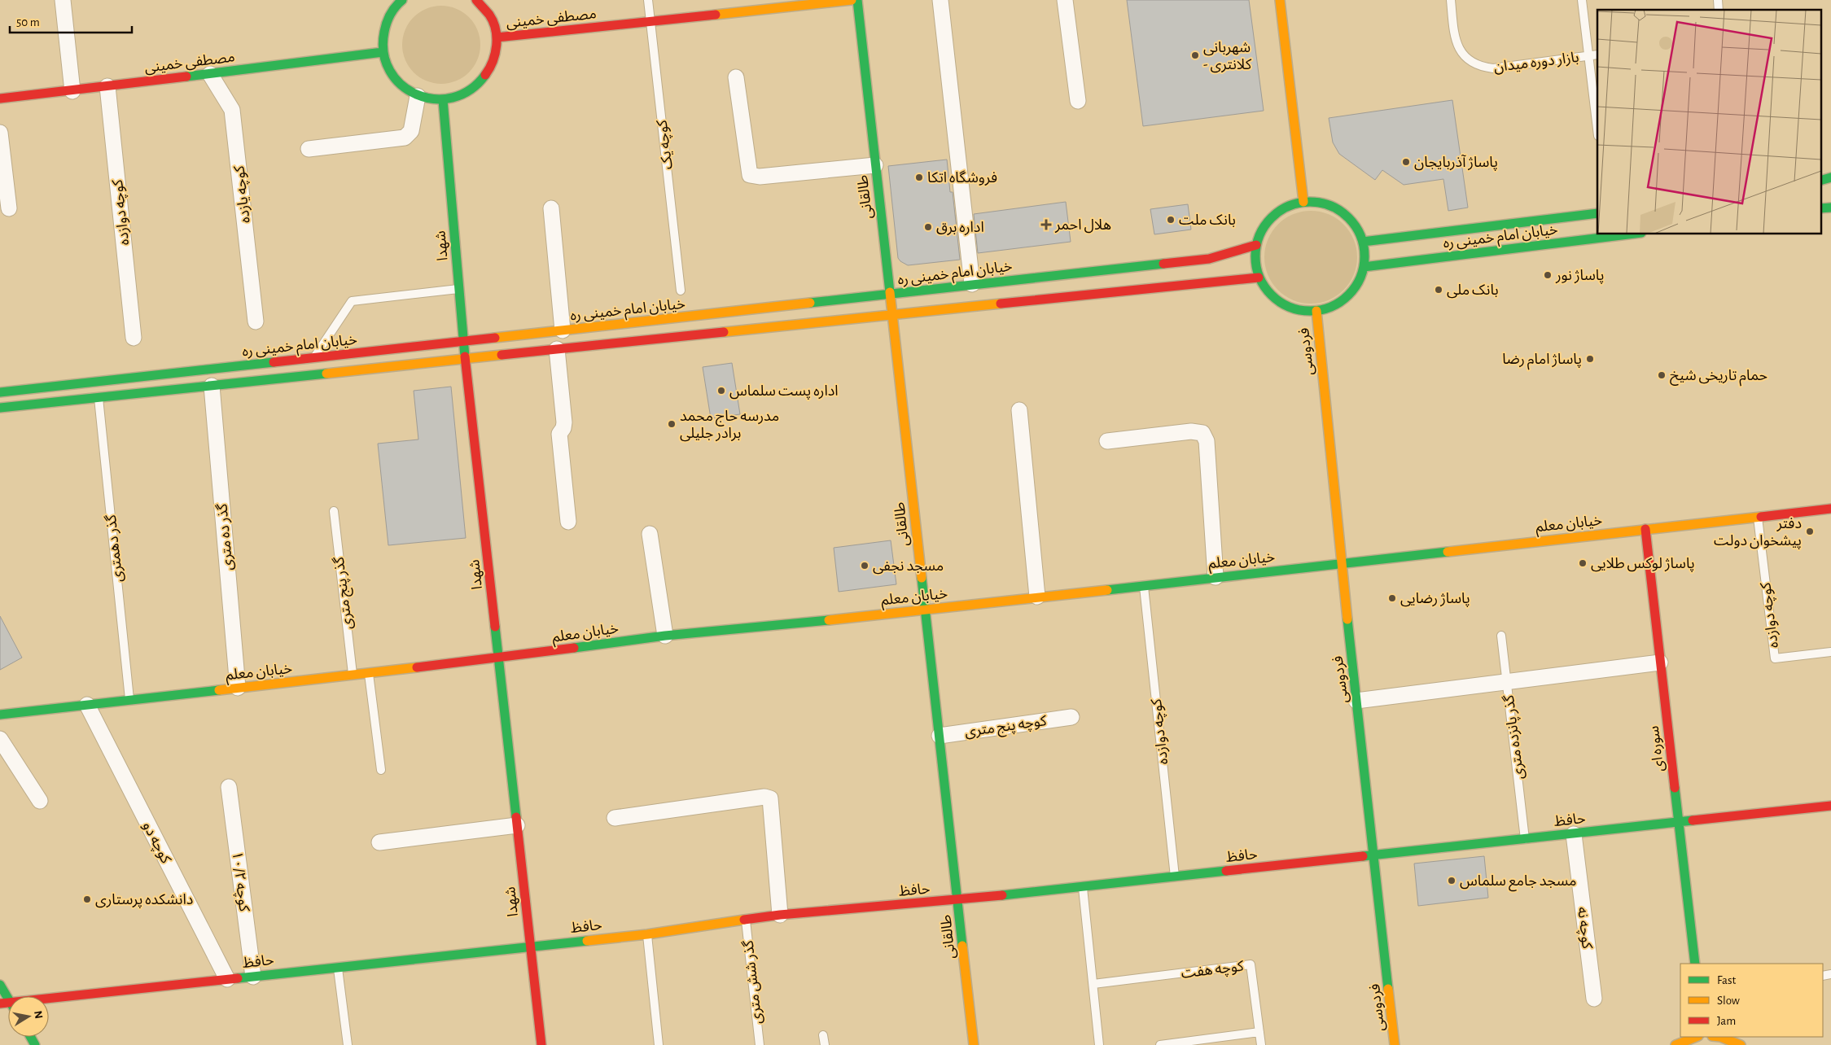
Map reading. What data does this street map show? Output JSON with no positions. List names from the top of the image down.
{
  "streets": {
    "street": [
      "مصطفی خمینی",
      "کوچه یازده",
      "طالقانی",
      "کوچه دوازده",
      "خیابان امام خمینی ره",
      "شهدا",
      "فردوسی",
      "خیابان معلم",
      "گذر ده متری",
      "کوچه پنج متری",
      "سوره ای",
      "حافظ",
      "کوچه دو",
      "کوچه ۱۰/۲",
      "کوچه نه"
    ],
    "lane": [
      "بازار دوره میدان",
      "کوچه یک",
      "گذر دهمتری",
      "گذر پنج متری",
      "گذر پانزده متری",
      "کوچه هفت",
      "گذر شش متری"
    ]
  },
  "crossings": [
    ["مصطفی خمینی", "کوچه یک"],
    ["مصطفی خمینی", "کوچه یازده"],
    ["مصطفی خمینی", "کوچه دوازده"],
    ["طالقانی", "خیابان امام خمینی ره"],
    ["طالقانی", "خیابان معلم"],
    ["طالقانی", "کوچه پنج متری"],
    ["طالقانی", "حافظ"],
    ["کوچه دوازده", "خیابان معلم"],
    ["کوچه دوازده", "حافظ"],
    ["خیابان امام خمینی ره", "شهدا"],
    ["خیابان امام خمینی ره", "فردوسی"],
    ["شهدا", "خیابان معلم"],
    ["شهدا", "حافظ"],
    ["فردوسی", "خیابان معلم"],
    ["فردوسی", "حافظ"],
    ["خیابان معلم", "گذر ده متری"],
    ["خیابان معلم", "گذر دهمتری"],
    ["خیابان معلم", "گذر پنج متری"],
    ["خیابان معلم", "سوره ای"],
    ["خیابان معلم", "کوچه دو"],
    ["گذر پانزده متری", "حافظ"],
    ["سوره ای", "حافظ"],
    ["حافظ", "کوچه دو"],
    ["حافظ", "کوچه ۱۰/۲"],
    ["حافظ", "کوچه نه"],
    ["حافظ", "گذر شش متری"]
  ],
  "places": {
    "other": [
      "شهربانی - کلانتری",
      "پاساژ آذربایجان",
      "فروشگاه اتکا",
      "بانک ملت",
      "اداره برق",
      "پاساژ نور",
      "بانک ملی",
      "پاساژ امام رضا",
      "حمام تاریخی شیخ",
      "اداره پست سلماس",
      "مدرسه حاج محمد برادر جلیلی",
      "دفتر پیشخوان دولت",
      "پاساژ لوکس طلایی",
      "مسجد نجفی",
      "پاساژ رضایی",
      "مسجد جامع سلماس",
      "دانشکده پرستاری"
    ],
    "health": ["هلال احمر"]
  },
  "legend": ["Fast", "Slow", "Jam"],
  "scale_bar": "50 m",
  "north": "right"
}
